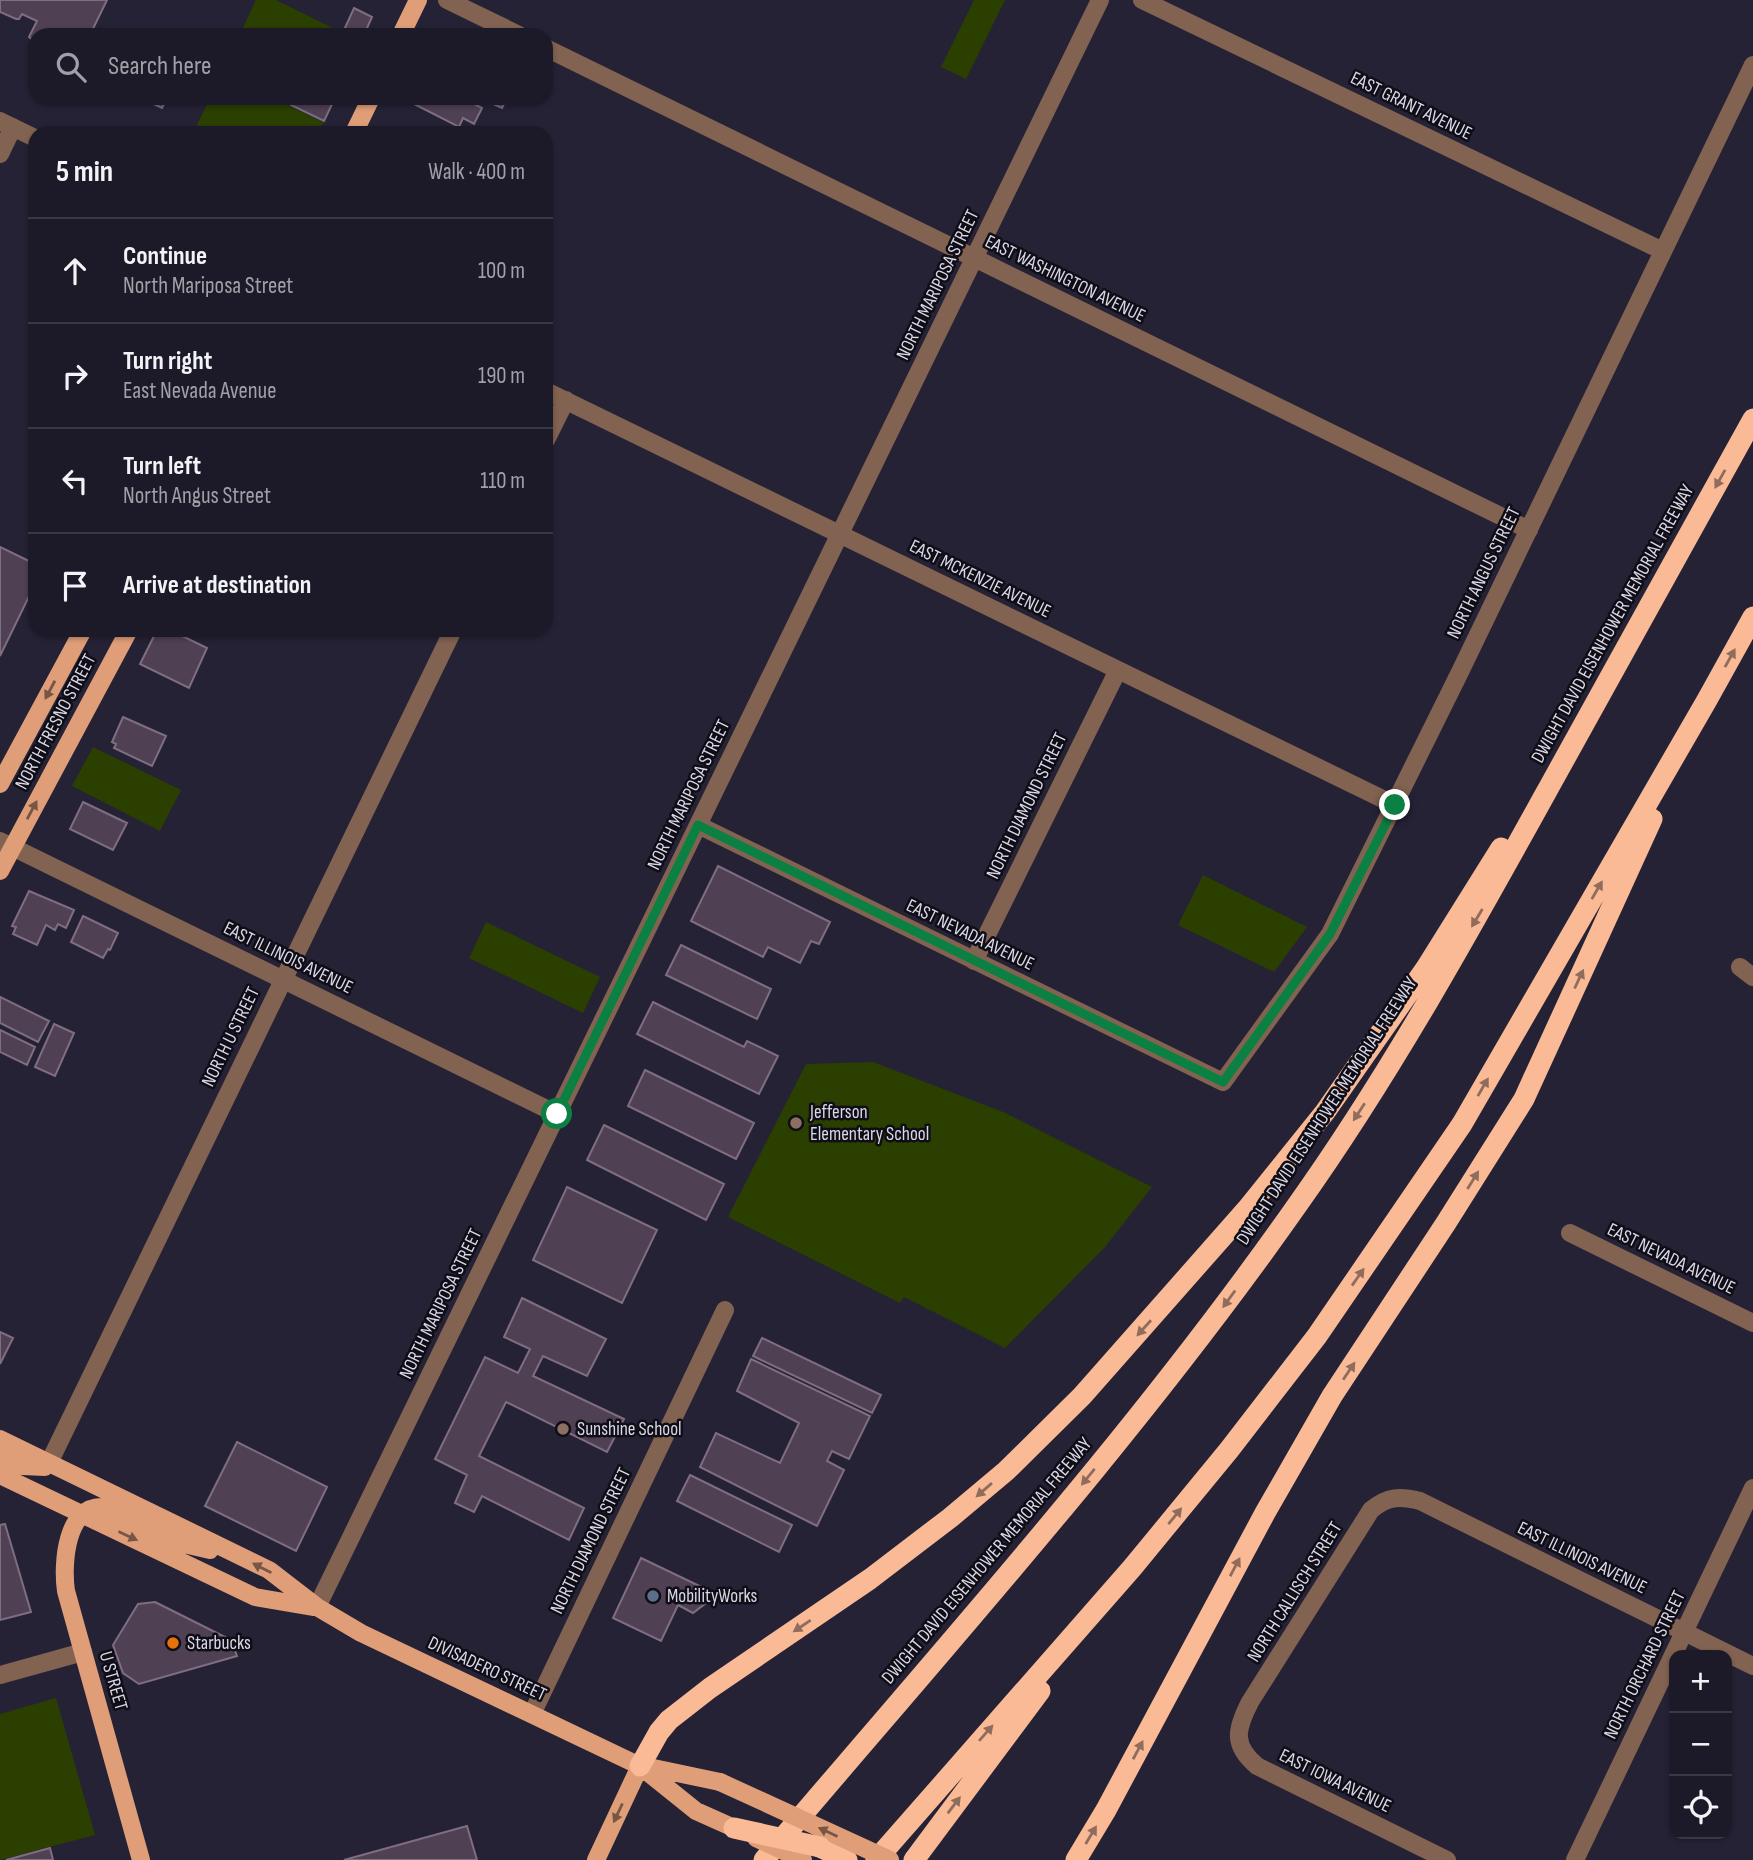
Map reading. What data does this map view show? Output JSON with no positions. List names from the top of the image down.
{
  "streets": {
    "highway": ["DWIGHT DAVID EISENHOWER MEMORIAL FREEWAY"],
    "main road": ["NORTH FRESNO STREET", "DIVISADERO STREET", "U STREET"],
    "street": [
      "EAST GRANT AVENUE",
      "EAST WASHINGTON AVENUE",
      "NORTH MARIPOSA STREET",
      "NORTH ANGUS STREET",
      "EAST MCKENZIE AVENUE",
      "NORTH DIAMOND STREET",
      "EAST NEVADA AVENUE",
      "EAST ILLINOIS AVENUE",
      "NORTH U STREET",
      "NORTH CALLISCH STREET",
      "NORTH ORCHARD STREET",
      "EAST IOWA AVENUE"
    ]
  },
  "crossings": [
    ["EAST GRANT AVENUE", "NORTH ANGUS STREET"],
    ["EAST WASHINGTON AVENUE", "NORTH MARIPOSA STREET"],
    ["EAST WASHINGTON AVENUE", "NORTH ANGUS STREET"],
    ["NORTH MARIPOSA STREET", "EAST MCKENZIE AVENUE"],
    ["NORTH MARIPOSA STREET", "EAST NEVADA AVENUE"],
    ["NORTH MARIPOSA STREET", "EAST ILLINOIS AVENUE"],
    ["NORTH MARIPOSA STREET", "DIVISADERO STREET"],
    ["NORTH ANGUS STREET", "EAST MCKENZIE AVENUE"],
    ["NORTH ANGUS STREET", "EAST NEVADA AVENUE"],
    ["EAST MCKENZIE AVENUE", "NORTH DIAMOND STREET"],
    ["NORTH FRESNO STREET", "EAST ILLINOIS AVENUE"],
    ["NORTH DIAMOND STREET", "EAST NEVADA AVENUE"],
    ["NORTH DIAMOND STREET", "DIVISADERO STREET"],
    ["EAST ILLINOIS AVENUE", "NORTH U STREET"],
    ["EAST ILLINOIS AVENUE", "NORTH CALLISCH STREET"],
    ["EAST ILLINOIS AVENUE", "NORTH ORCHARD STREET"],
    ["NORTH U STREET", "DIVISADERO STREET"],
    ["NORTH CALLISCH STREET", "EAST IOWA AVENUE"],
    ["DIVISADERO STREET", "U STREET"]
  ],
  "places": [
    "Jefferson Elementary School",
    "Sunshine School",
    "MobilityWorks",
    "Starbucks"
  ],
  "page": {
    "search": "Search here",
    "heading": ["5 min", "Walk · 400 m"],
    "list": [
      ["Continue", "North Mariposa Street", "100 m"],
      ["Turn right", "East Nevada Avenue", "190 m"],
      ["Turn left", "North Angus Street", "110 m"],
      "Arrive at destination"
    ],
    "map_buttons": ["+", "−"]
  }
}
